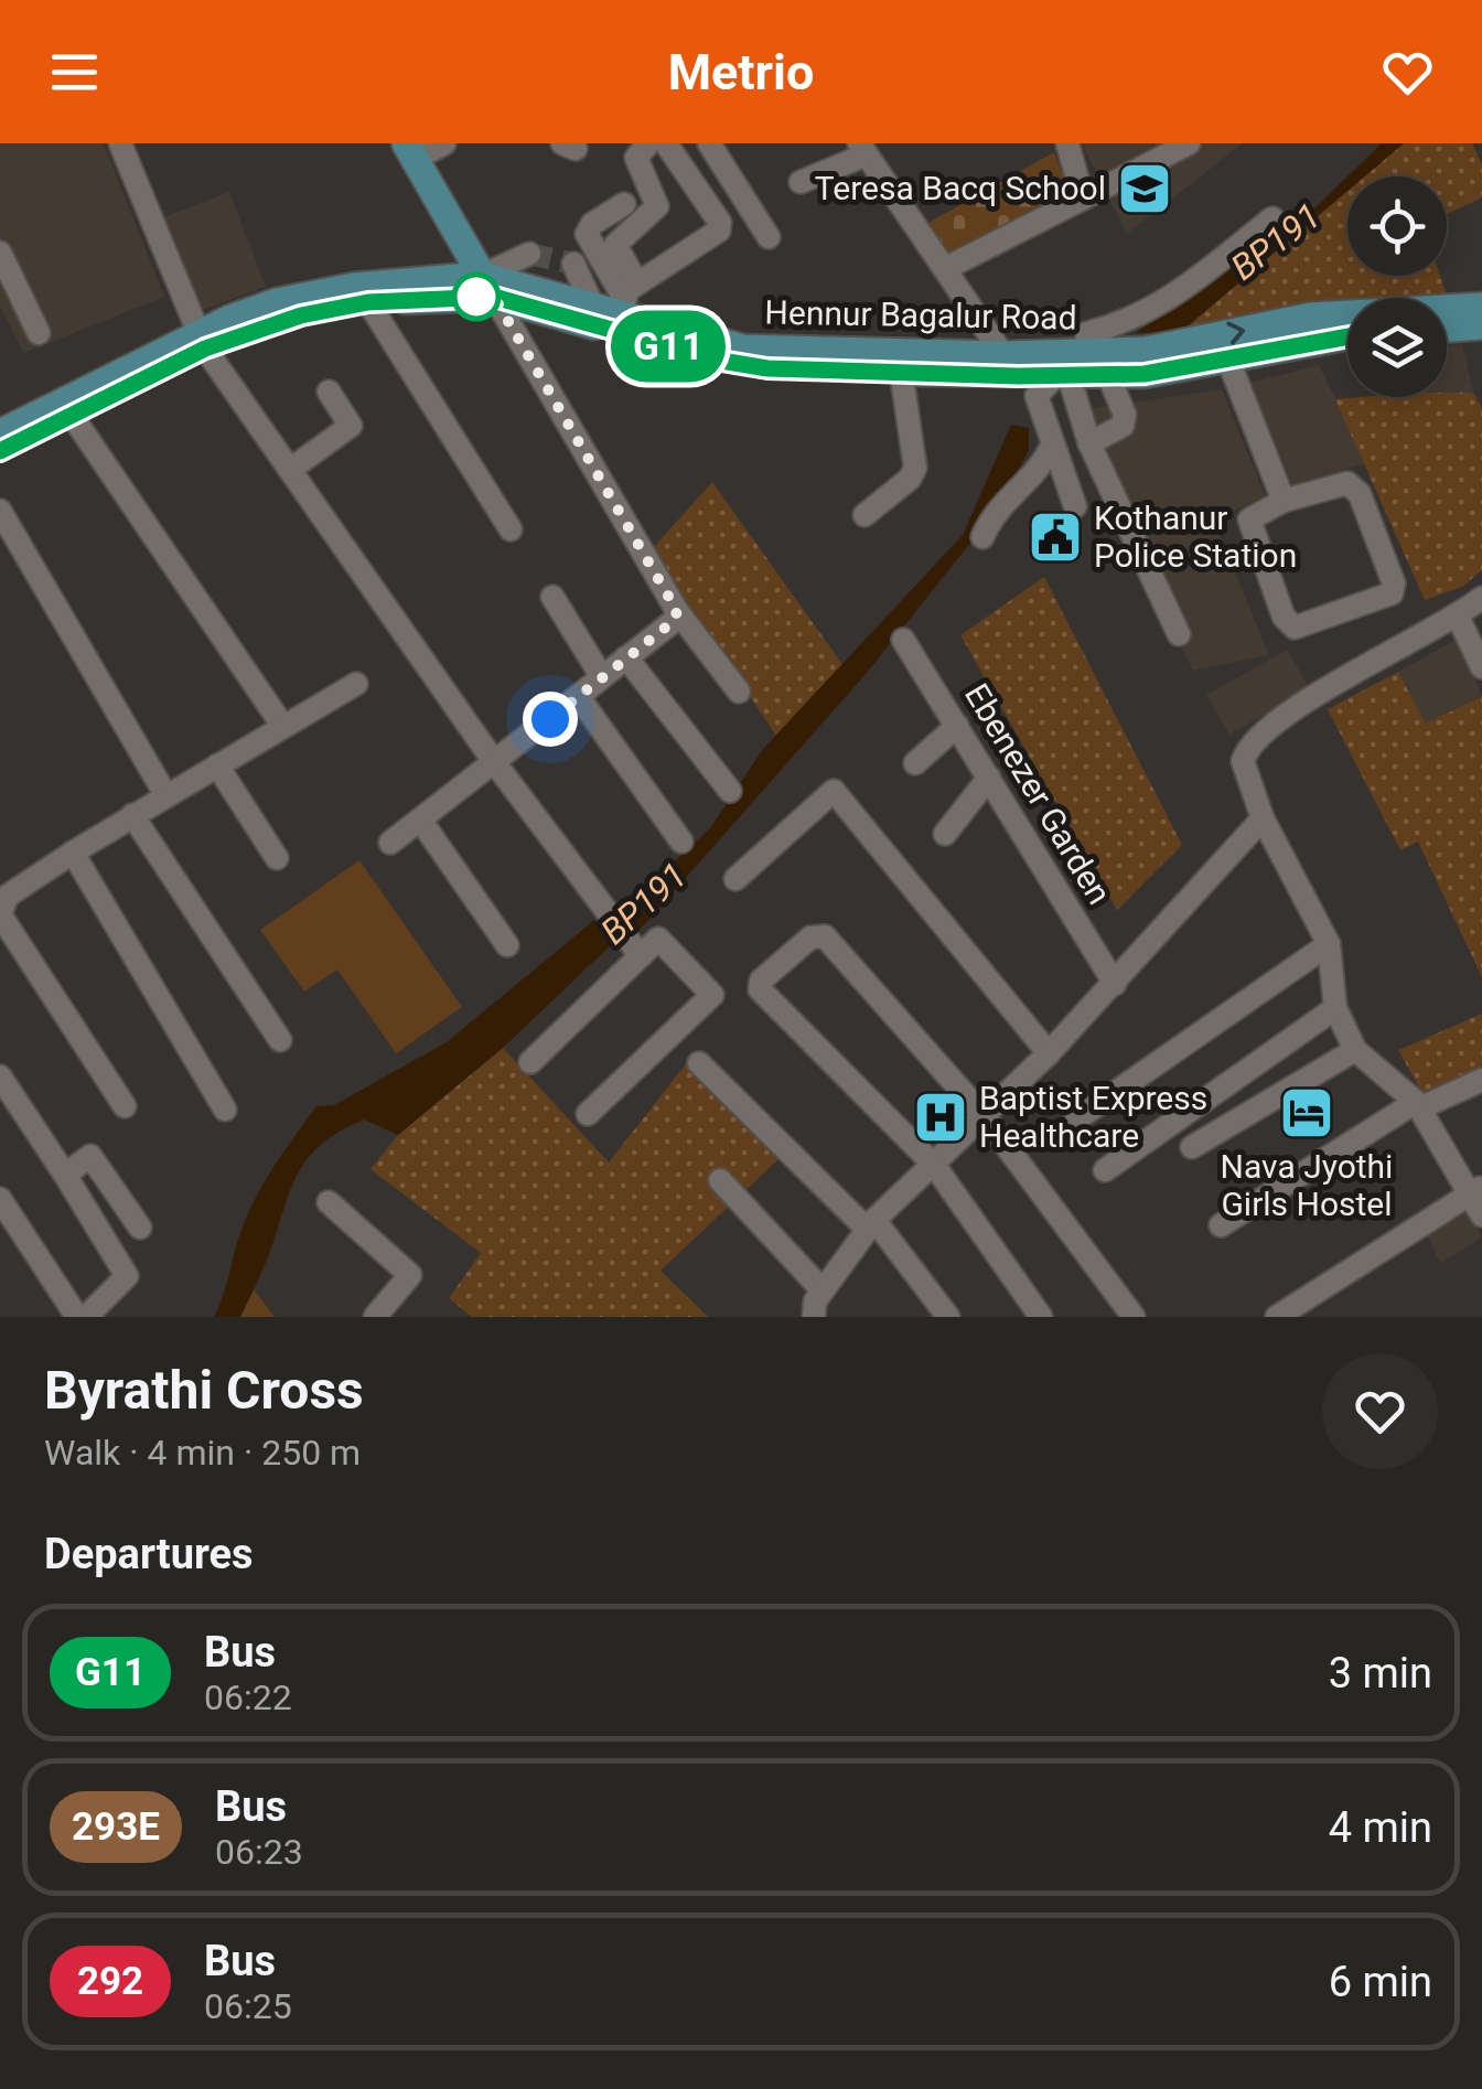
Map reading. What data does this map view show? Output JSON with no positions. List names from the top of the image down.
{
  "streets": {
    "main road": ["Hennur Bagalur Road"],
    "street": ["Ebenezer Garden"]
  },
  "water": ["BP191"],
  "places": {
    "school or university": ["Teresa Bacq School"],
    "public building": ["Kothanur Police Station"],
    "hotel": ["Nava Jyothi Girls Hostel"],
    "hospital": ["Baptist Express Healthcare"]
  },
  "lines": ["bus line G11"],
  "page": {
    "header": "Metrio",
    "on_map": "G11",
    "heading": [
      ["Byrathi Cross", "Walk · 4 min · 250 m"],
      "Departures"
    ],
    "list": [
      {
        "mark": "G11",
        "name": "Bus",
        "note": "06:22",
        "value": "3 min"
      },
      {
        "mark": "293E",
        "name": "Bus",
        "note": "06:23",
        "value": "4 min"
      },
      {
        "mark": "292",
        "name": "Bus",
        "note": "06:25",
        "value": "6 min"
      }
    ]
  }
}
